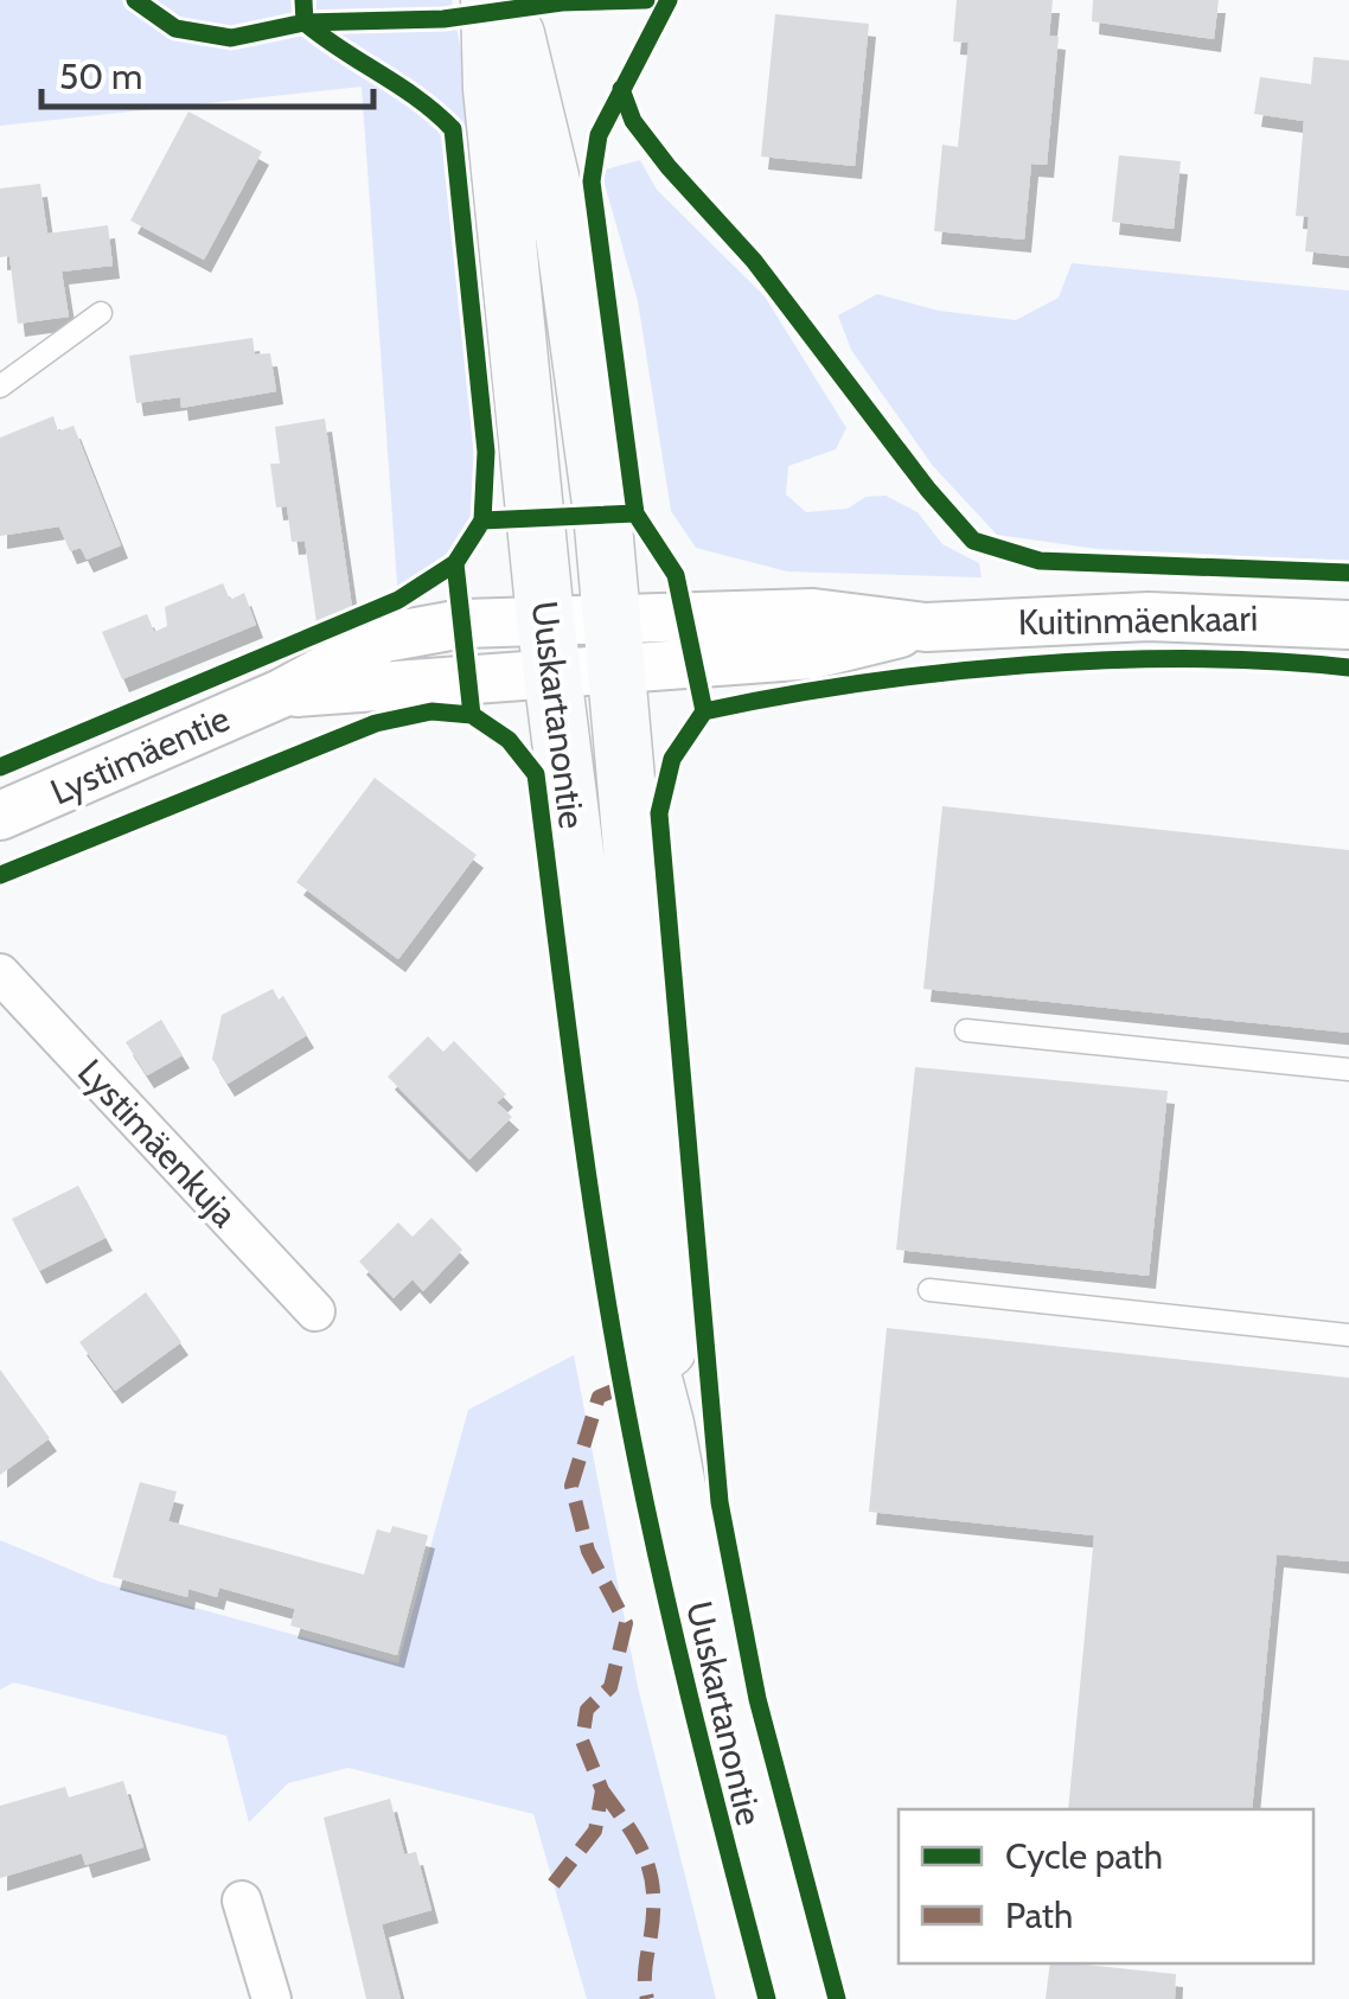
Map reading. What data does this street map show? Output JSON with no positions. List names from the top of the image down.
{
  "streets": {
    "main road": ["Uuskartanontie"],
    "street": ["Kuitinmäenkaari", "Lystimäentie", "Lystimäenkuja"]
  },
  "crossings": [
    ["Kuitinmäenkaari", "Uuskartanontie"],
    ["Kuitinmäenkaari", "Lystimäentie"],
    ["Uuskartanontie", "Lystimäentie"]
  ],
  "legend": ["Cycle path", "Path"],
  "scale_bar": "50 m"
}
